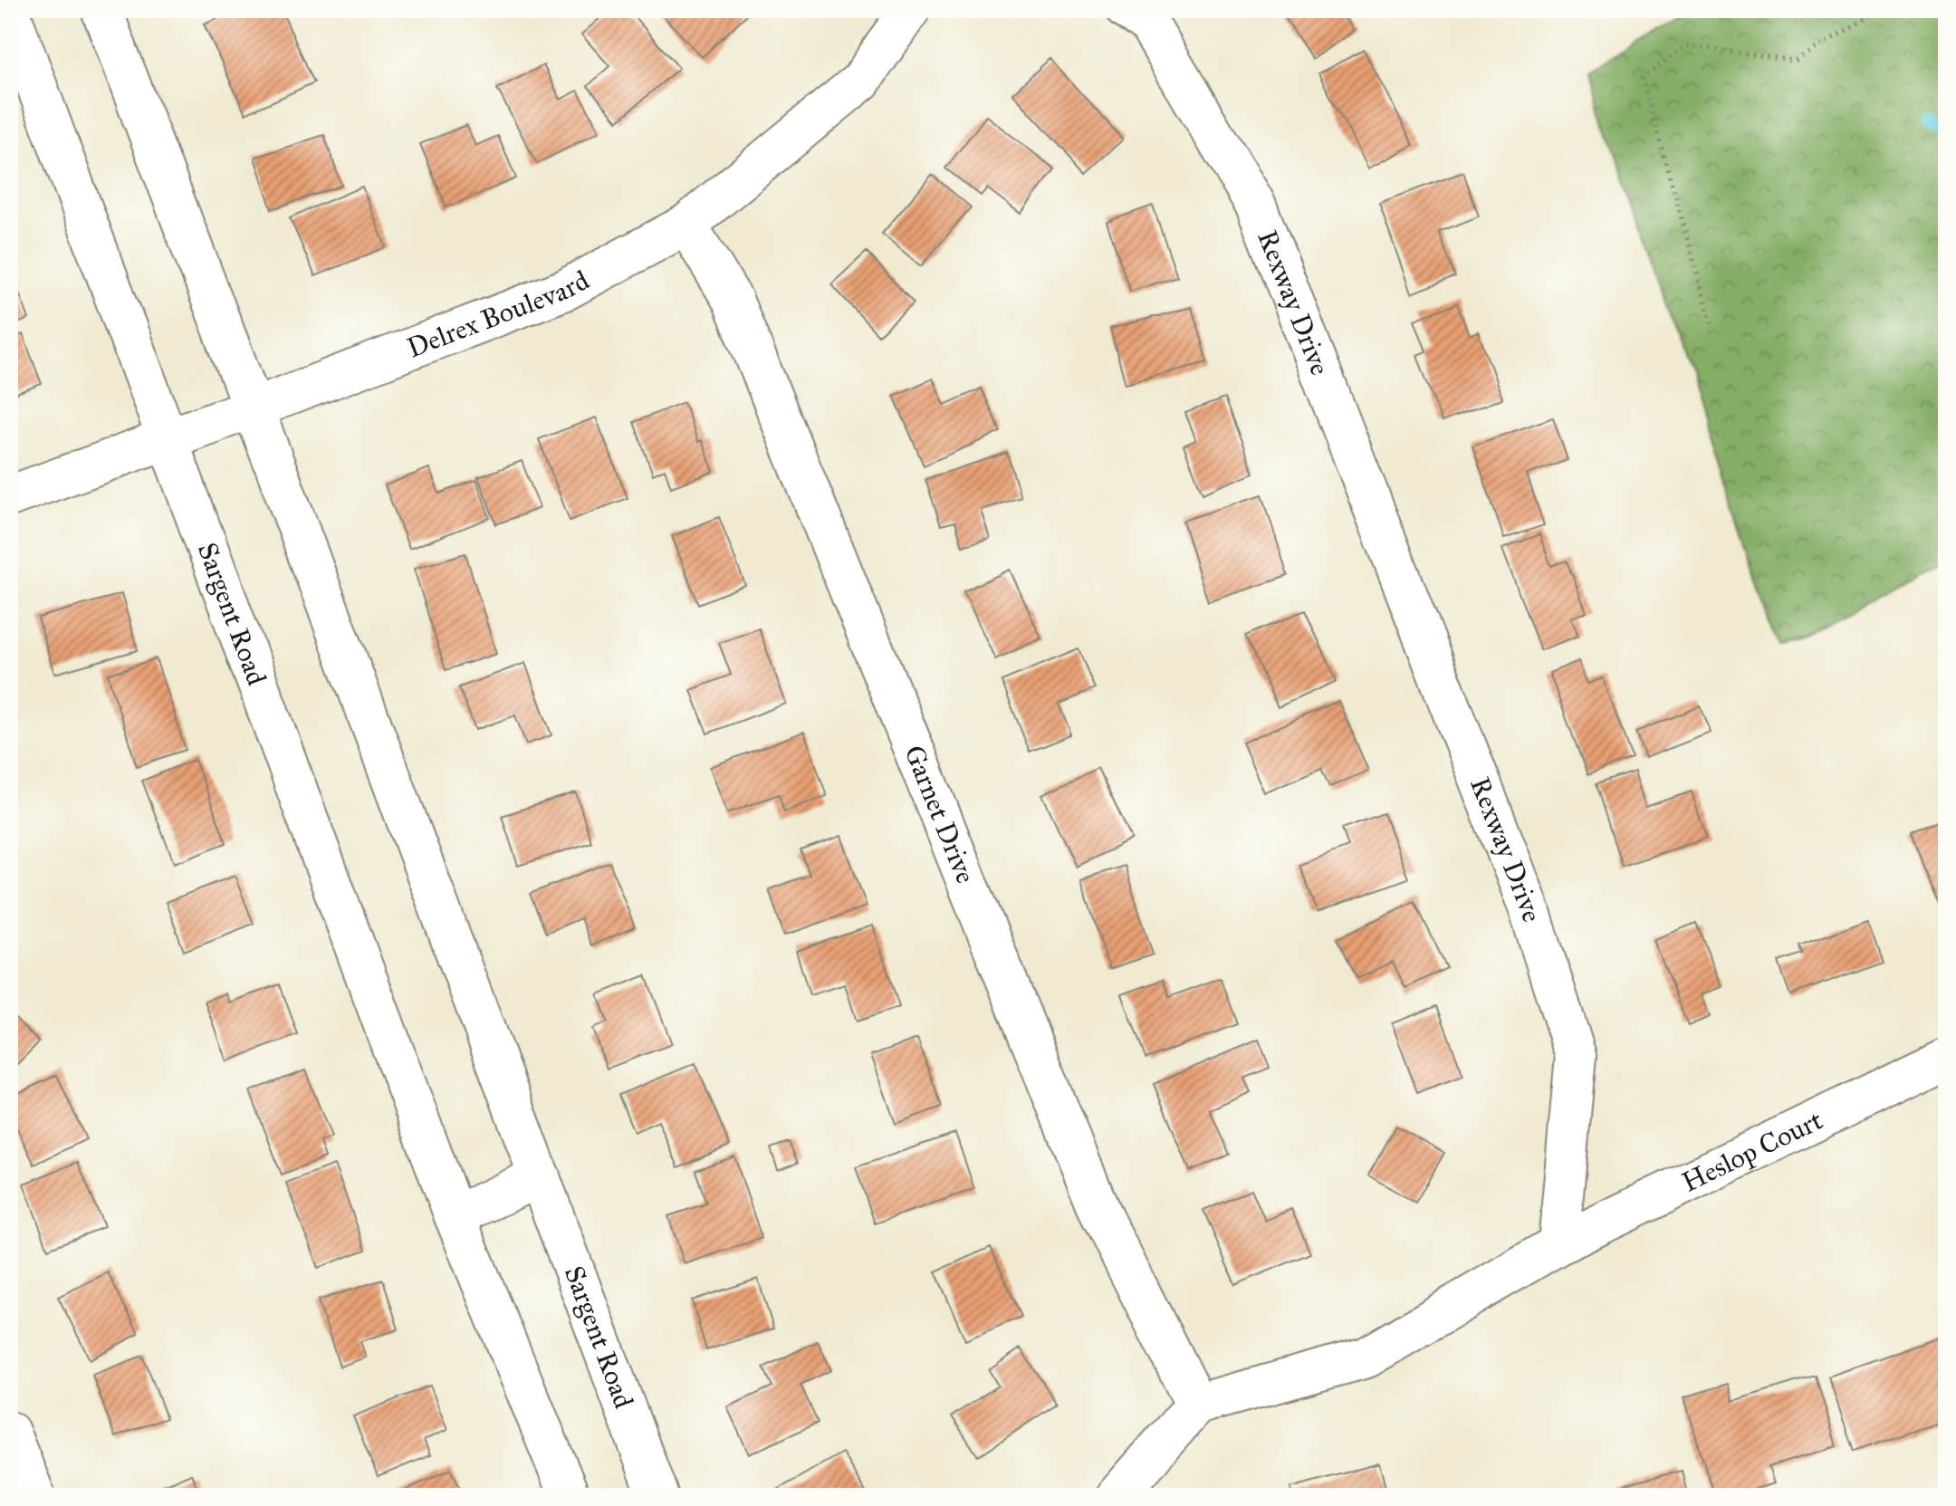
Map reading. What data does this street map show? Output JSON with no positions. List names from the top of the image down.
{
  "streets": {
    "street": [
      "Rexway Drive",
      "Delrex Boulevard",
      "Sargent Road",
      "Garnet Drive",
      "Heslop Court"
    ]
  },
  "crossings": [
    ["Rexway Drive", "Heslop Court"],
    ["Delrex Boulevard", "Sargent Road"],
    ["Delrex Boulevard", "Garnet Drive"]
  ]
}
